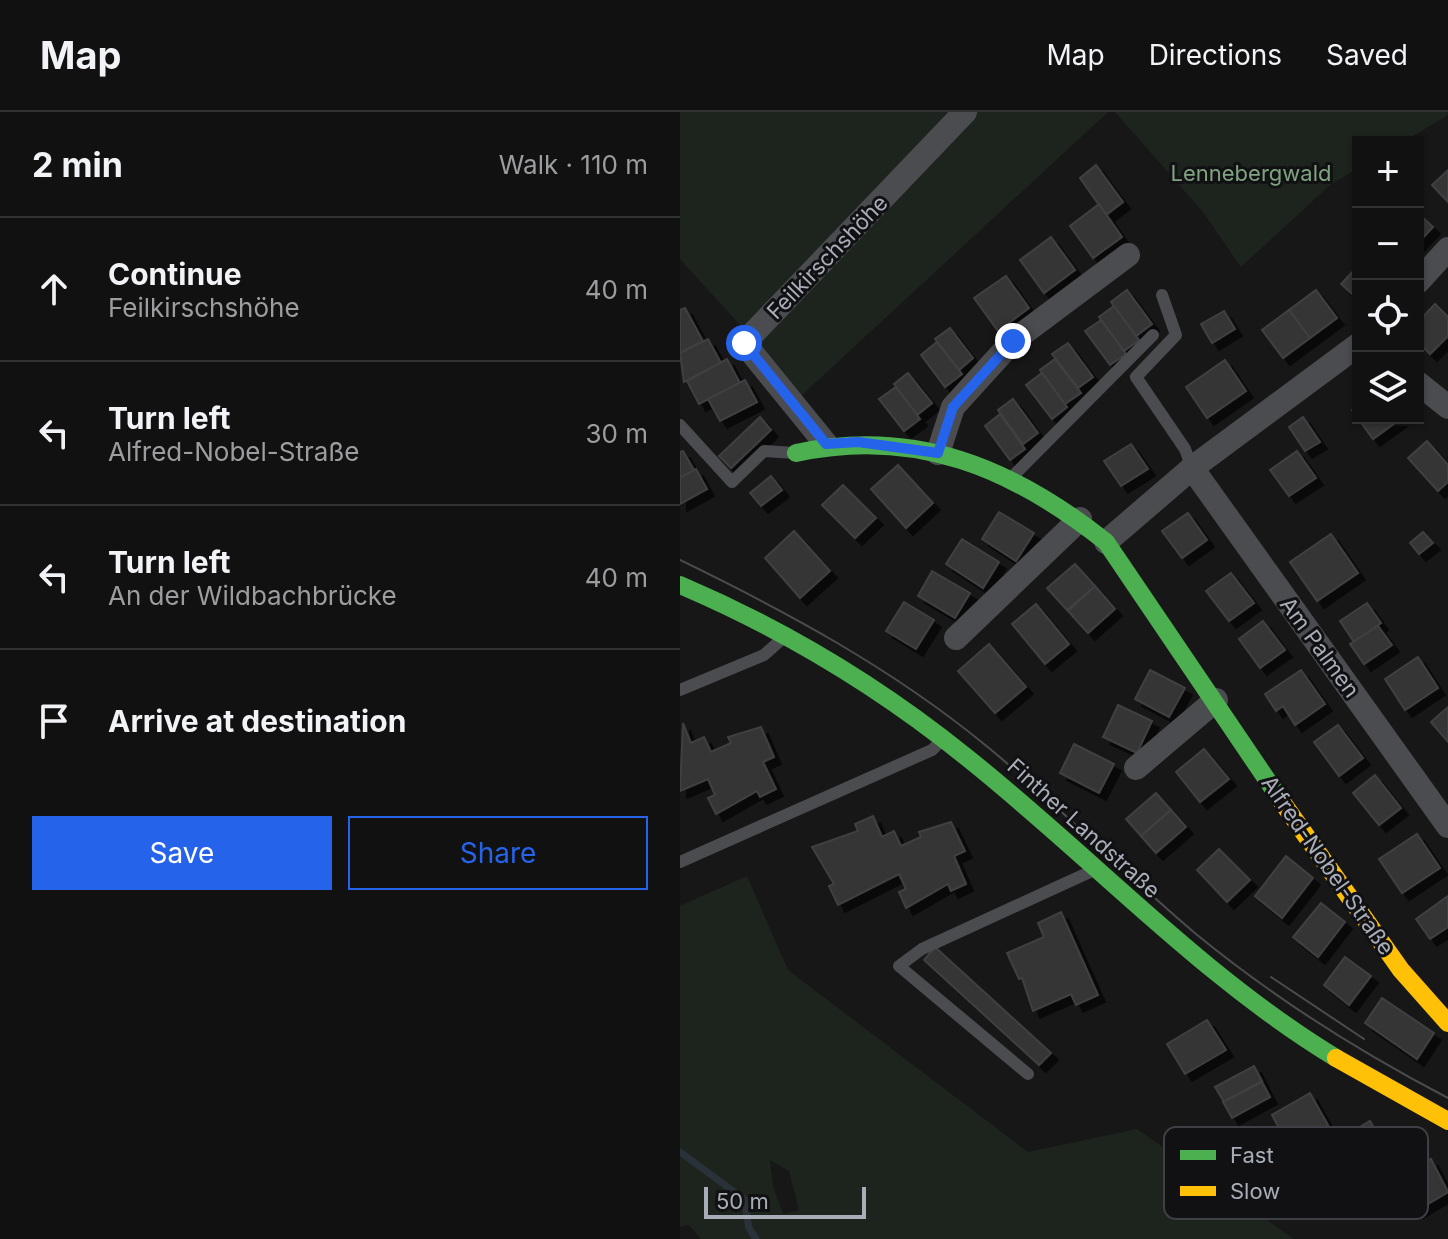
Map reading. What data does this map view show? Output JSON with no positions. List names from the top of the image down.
{
  "streets": {
    "street": [
      "Feilkirschshöhe",
      "Am Palmen",
      "Finther Landstraße",
      "Alfred-Nobel-Straße"
    ]
  },
  "crossings": [
    ["Feilkirschshöhe", "Alfred-Nobel-Straße"]
  ],
  "parks": ["Lennebergwald"],
  "legend": ["Fast", "Slow"],
  "scale_bar": "50 m",
  "page": {
    "header": "Map",
    "nav": ["Map", "Directions", "Saved"],
    "heading": ["2 min", "Walk · 110 m"],
    "map_buttons": ["+", "−"],
    "list": [
      ["Continue", "Feilkirschshöhe", "40 m"],
      ["Turn left", "Alfred-Nobel-Straße", "30 m"],
      ["Turn left", "An der Wildbachbrücke", "40 m"],
      "Arrive at destination"
    ],
    "buttons": ["Save", "Share"],
    "scale": "50 m"
  }
}
